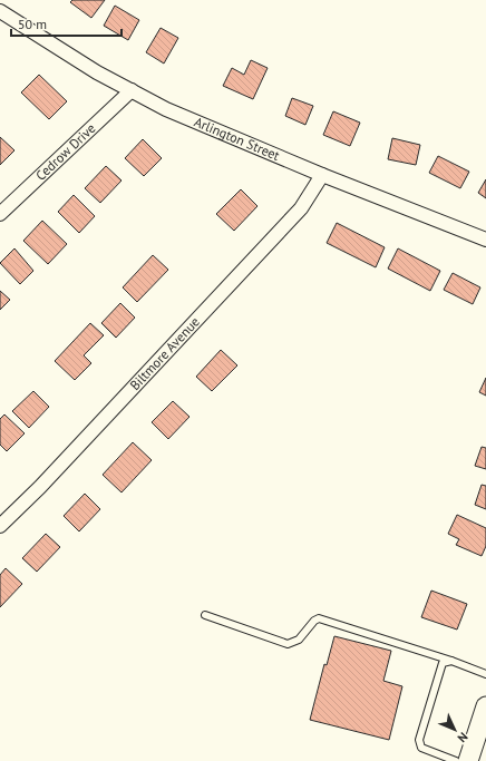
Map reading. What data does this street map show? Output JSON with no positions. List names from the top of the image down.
{
  "streets": {
    "street": ["Arlington Street", "Cedrow Drive", "Biltmore Avenue"]
  },
  "crossings": [
    ["Arlington Street", "Cedrow Drive"],
    ["Arlington Street", "Biltmore Avenue"]
  ],
  "scale_bar": "50 m",
  "north": "bottom right"
}
